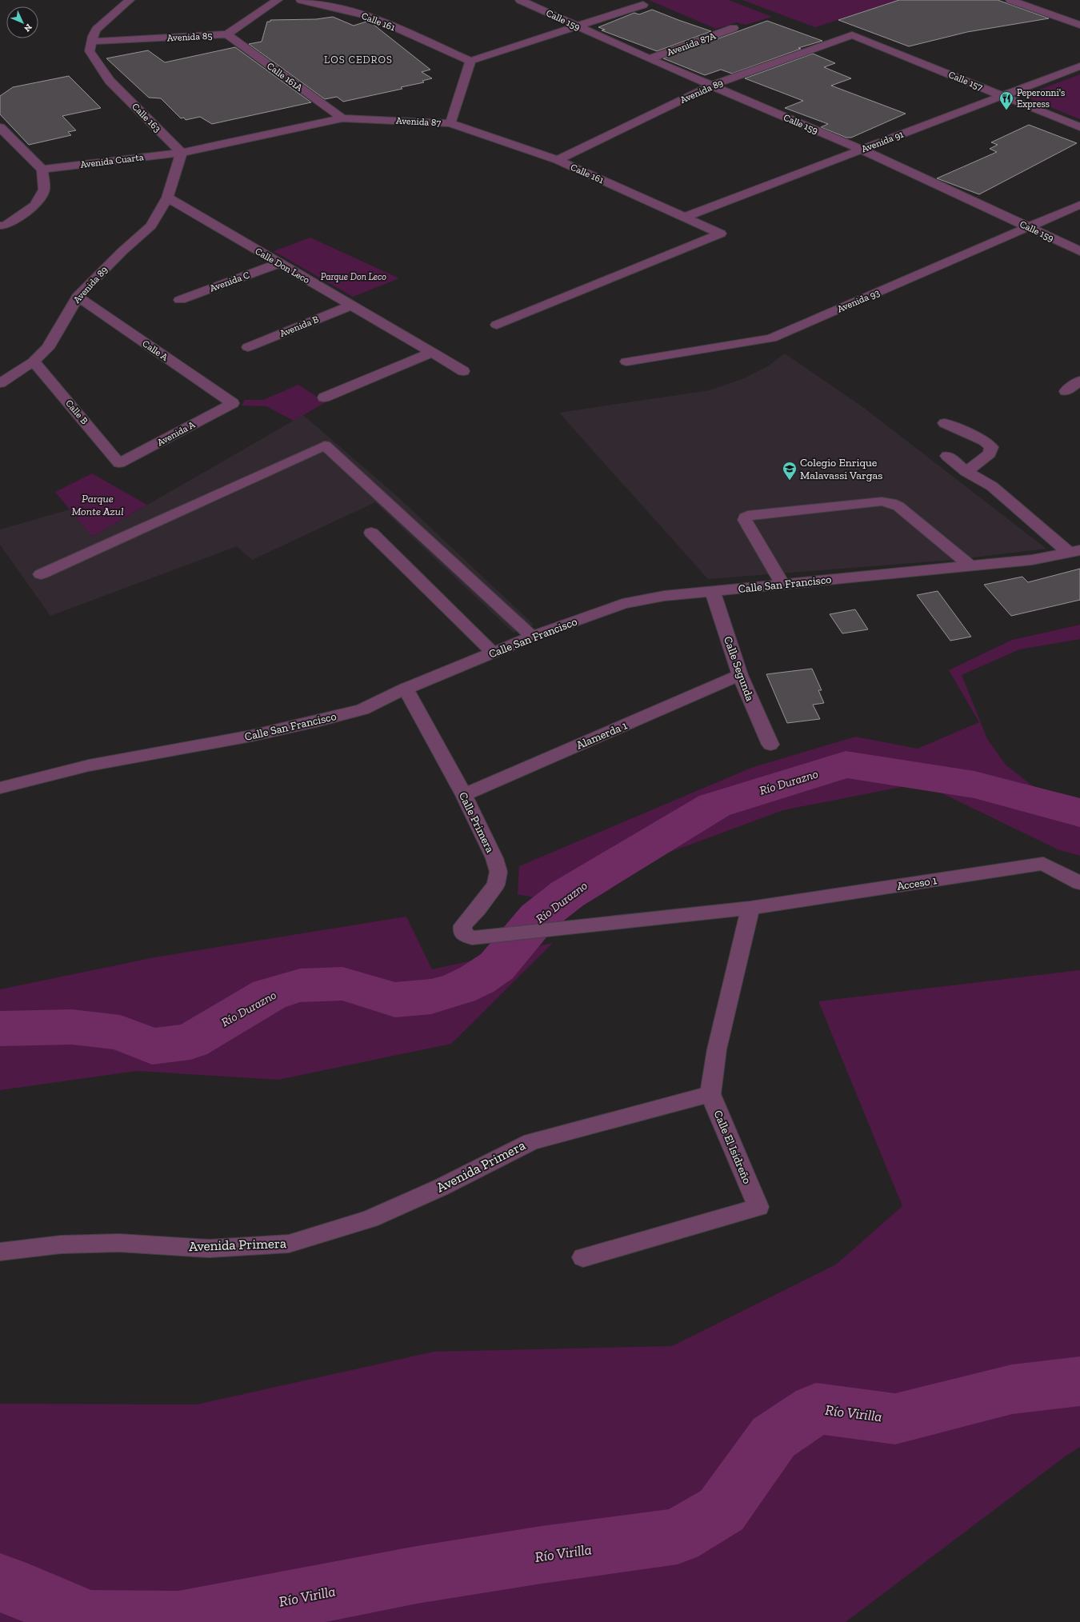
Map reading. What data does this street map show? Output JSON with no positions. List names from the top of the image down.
{
  "streets": {
    "street": [
      "Calle 159",
      "Calle 161",
      "Avenida 85",
      "Avenida 87A",
      "Calle 161A",
      "Calle 157",
      "Avenida 89",
      "Calle 163",
      "Avenida 87",
      "Avenida 91",
      "Avenida Cuarta",
      "Calle Don Leco",
      "Avenida C",
      "Avenida 93",
      "Avenida B",
      "Calle A",
      "Calle B",
      "Avenida A",
      "Calle San Francisco",
      "Calle Segunda",
      "Alamerda 1",
      "Calle Primera",
      "Acceso 1",
      "Calle El Isidreño",
      "Avenida Primera"
    ]
  },
  "crossings": [
    ["Calle 159", "Avenida 87A"],
    ["Calle 159", "Avenida 89"],
    ["Calle 159", "Avenida 91"],
    ["Calle 159", "Avenida 93"],
    ["Calle 161", "Avenida 89"],
    ["Calle 161", "Avenida 87"],
    ["Calle 161", "Avenida 91"],
    ["Avenida 85", "Calle 161A"],
    ["Avenida 85", "Calle 163"],
    ["Calle 161A", "Avenida 87"],
    ["Calle 157", "Avenida 89"],
    ["Calle 157", "Avenida 91"],
    ["Avenida 89", "Calle Don Leco"],
    ["Avenida 89", "Calle A"],
    ["Avenida 89", "Calle B"],
    ["Calle 163", "Avenida 87"],
    ["Calle 163", "Avenida Cuarta"],
    ["Avenida 87", "Avenida Cuarta"],
    ["Calle Don Leco", "Avenida C"],
    ["Calle Don Leco", "Avenida B"],
    ["Calle A", "Avenida A"],
    ["Calle B", "Avenida A"],
    ["Calle San Francisco", "Calle Segunda"],
    ["Calle San Francisco", "Calle Primera"],
    ["Calle Segunda", "Alamerda 1"],
    ["Alamerda 1", "Calle Primera"],
    ["Calle Primera", "Acceso 1"],
    ["Calle El Isidreño", "Avenida Primera"]
  ],
  "districts": ["LOS CEDROS"],
  "water": ["Río Durazno", "Río Virilla"],
  "parks": ["Parque Don Leco", "Parque Monte Azul"],
  "places": {
    "restaurant": ["Peperonni's Express"],
    "school or university": ["Colegio Enrique Malavassi Vargas"]
  },
  "north": "bottom right"
}
